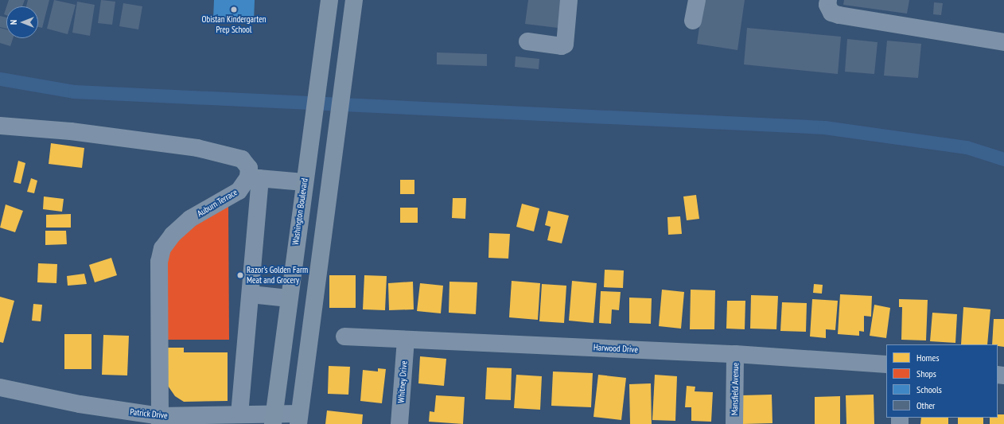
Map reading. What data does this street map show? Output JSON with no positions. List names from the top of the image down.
{
  "streets": {
    "highway": ["Washington Boulevard"],
    "street": [
      "Auburn Terrace",
      "Harwood Drive",
      "Whitney Drive",
      "Mansfield Avenue",
      "Patrick Drive"
    ]
  },
  "crossings": [
    ["Auburn Terrace", "Patrick Drive"],
    ["Washington Boulevard", "Patrick Drive"],
    ["Harwood Drive", "Whitney Drive"],
    ["Harwood Drive", "Mansfield Avenue"]
  ],
  "places": ["Obistan Kindergarten Prep School", "Razor's Golden Farm Meat and Grocery"],
  "legend": [
    "Homes",
    "Shops",
    "Schools",
    "Other"
  ],
  "north": "left"
}
